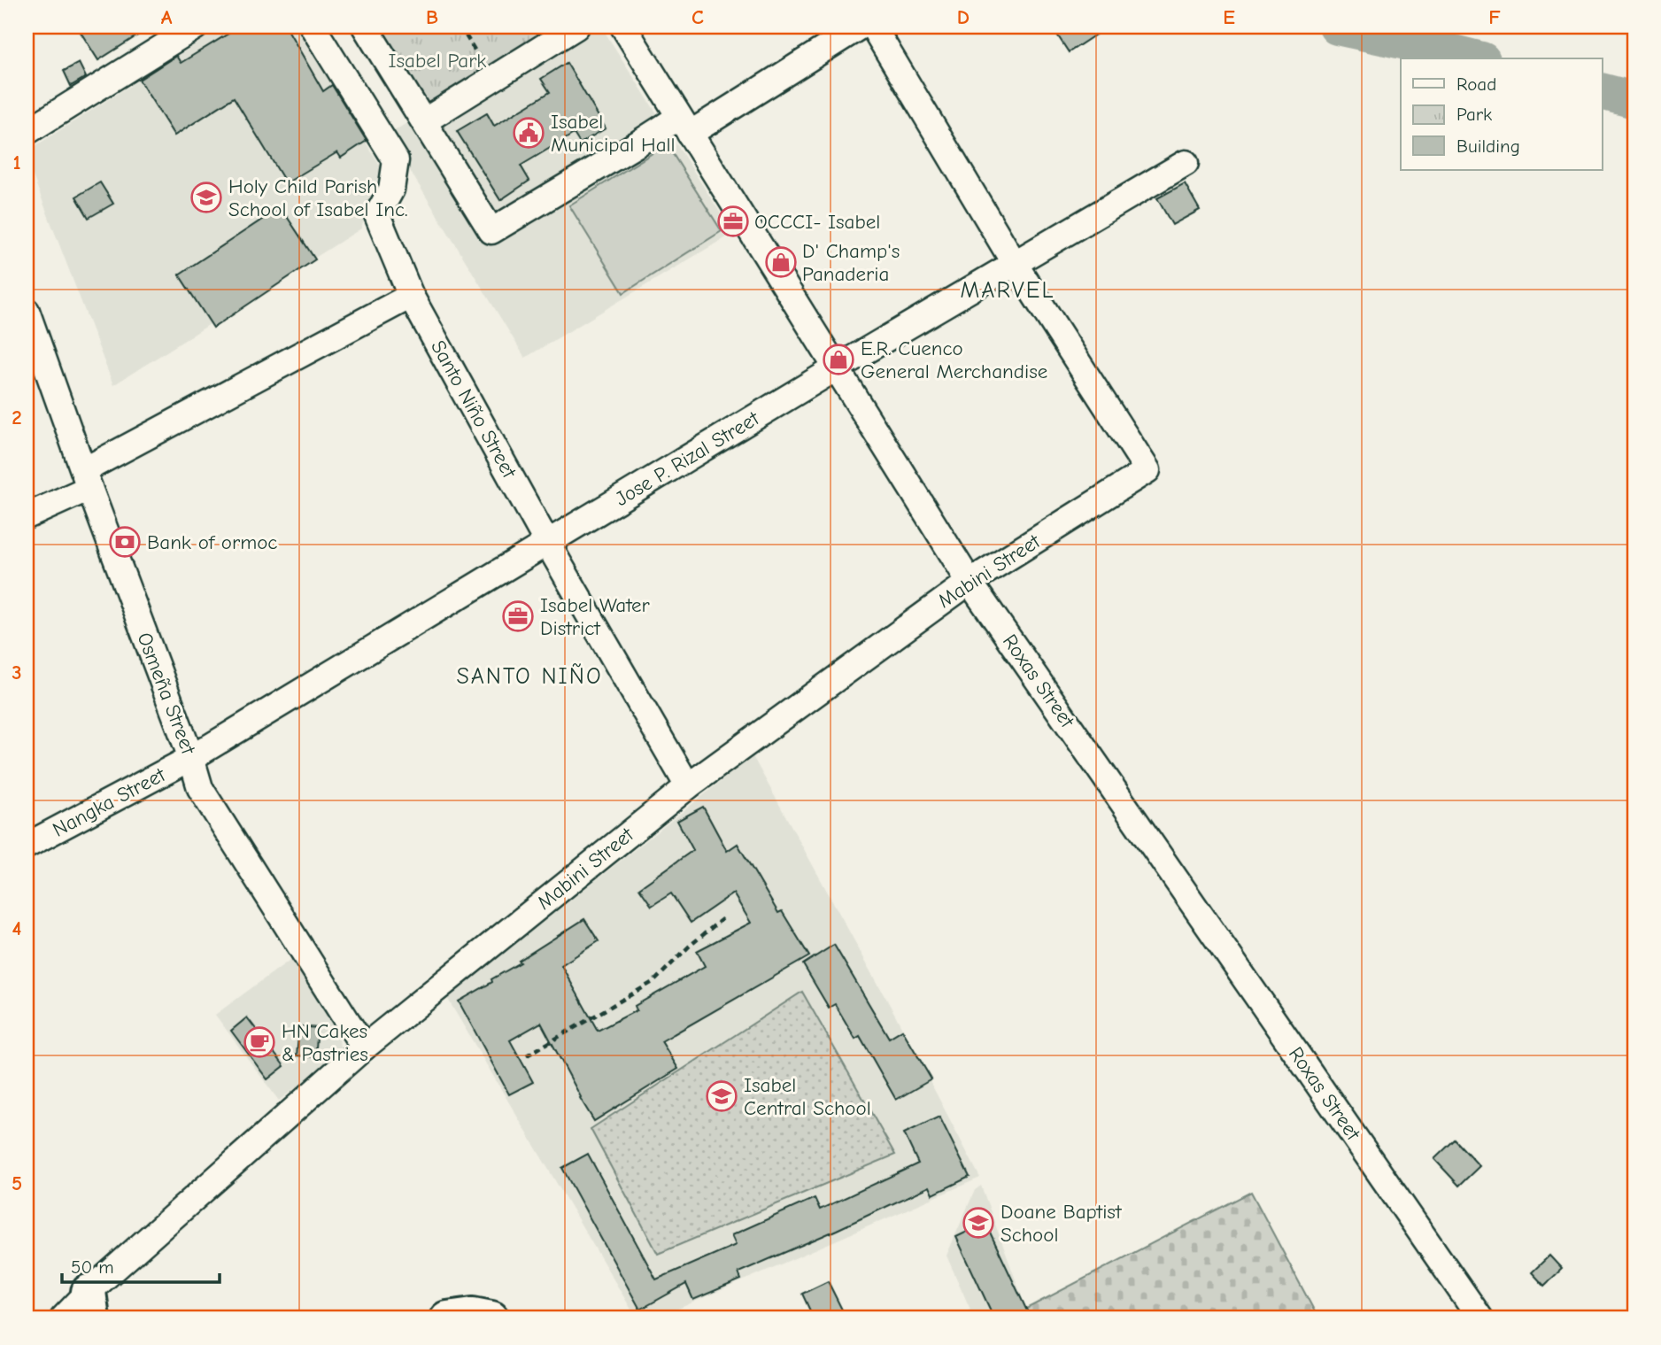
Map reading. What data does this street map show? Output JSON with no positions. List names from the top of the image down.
{
  "streets": {
    "street": [
      "Santo Niño Street",
      "Jose P. Rizal Street",
      "Mabini Street",
      "Roxas Street",
      "Osmeña Street",
      "Nangka Street"
    ]
  },
  "crossings": [
    ["Santo Niño Street", "Jose P. Rizal Street"],
    ["Santo Niño Street", "Mabini Street"],
    ["Jose P. Rizal Street", "Mabini Street"],
    ["Jose P. Rizal Street", "Roxas Street"],
    ["Jose P. Rizal Street", "Osmeña Street"],
    ["Jose P. Rizal Street", "Nangka Street"],
    ["Mabini Street", "Roxas Street"],
    ["Mabini Street", "Osmeña Street"],
    ["Osmeña Street", "Nangka Street"]
  ],
  "districts": ["MARVEL", "SANTO NIÑO"],
  "parks": ["Isabel Park"],
  "places": {
    "public building": ["Isabel Municipal Hall"],
    "school or university": ["Holy Child Parish School of Isabel Inc.", "Isabel Central School", "Doane Baptist School"],
    "office": ["OCCCI- Isabel", "Isabel Water District"],
    "shop": ["D' Champ's Panaderia", "E.R. Cuenco General Merchandise"],
    "bank": ["Bank of ormoc"],
    "cafe": ["HN Cakes & Pastries"]
  },
  "legend": ["Road", "Park", "Building"],
  "scale_bar": "50 m",
  "grid": {
    "columns": [
      "A",
      "B",
      "C",
      "D",
      "E",
      "F"
    ],
    "rows": [
      "1",
      "2",
      "3",
      "4",
      "5"
    ]
  }
}
